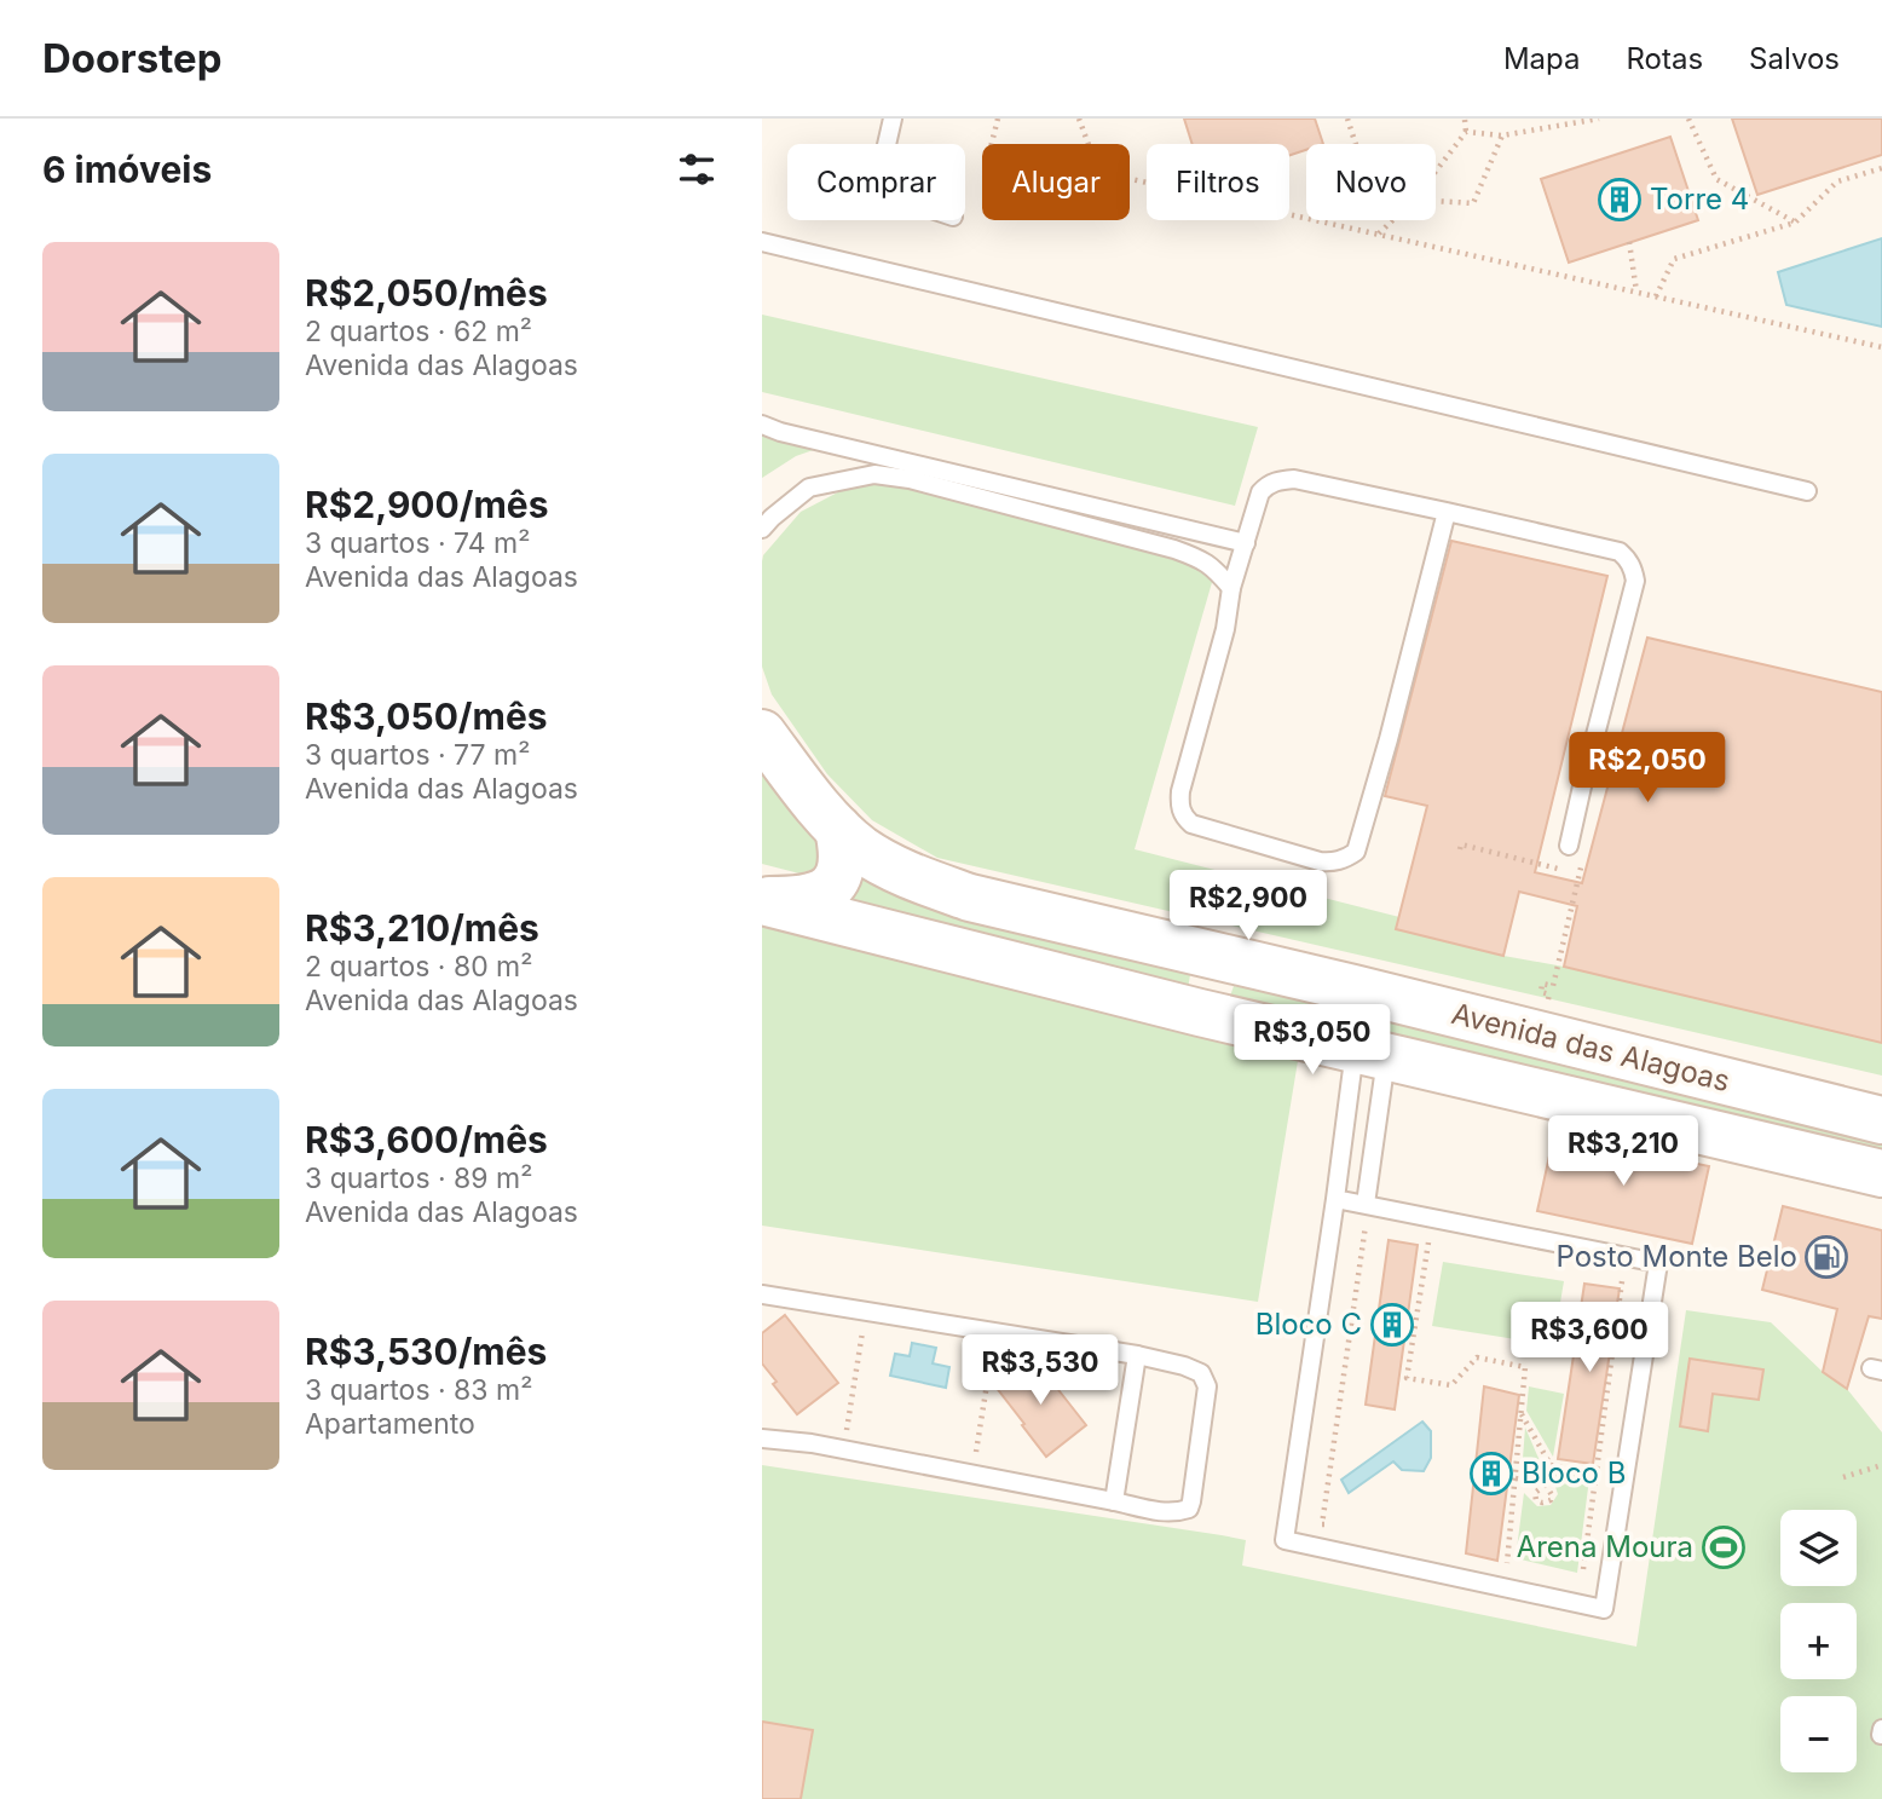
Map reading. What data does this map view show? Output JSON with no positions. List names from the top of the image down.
{
  "streets": {
    "main road": ["Avenida das Alagoas"]
  },
  "places": {
    "building": ["Torre 4", "Bloco C", "Bloco B"],
    "fuel station": ["Posto Monte Belo"],
    "sports": ["Arena Moura"]
  },
  "page": {
    "header": "Doorstep",
    "nav": ["Mapa", "Rotas", "Salvos"],
    "heading": "6 imóveis",
    "chip": [
      "Comprar",
      "Alugar",
      "Filtros",
      "Novo"
    ],
    "list": [
      {
        "name": "R$2,050/mês",
        "note": "2 quartos · 62 m² · Avenida das Alagoas"
      },
      {
        "name": "R$2,900/mês",
        "note": "3 quartos · 74 m² · Avenida das Alagoas"
      },
      {
        "name": "R$3,050/mês",
        "note": "3 quartos · 77 m² · Avenida das Alagoas"
      },
      {
        "name": "R$3,210/mês",
        "note": "2 quartos · 80 m² · Avenida das Alagoas"
      },
      {
        "name": "R$3,600/mês",
        "note": "3 quartos · 89 m² · Avenida das Alagoas"
      },
      {
        "name": "R$3,530/mês",
        "note": "3 quartos · 83 m² · Apartamento"
      }
    ],
    "price": [
      "R$2,050",
      "R$2,900",
      "R$3,050",
      "R$3,210",
      "R$3,600",
      "R$3,530"
    ],
    "map_buttons": ["+", "−"]
  }
}
